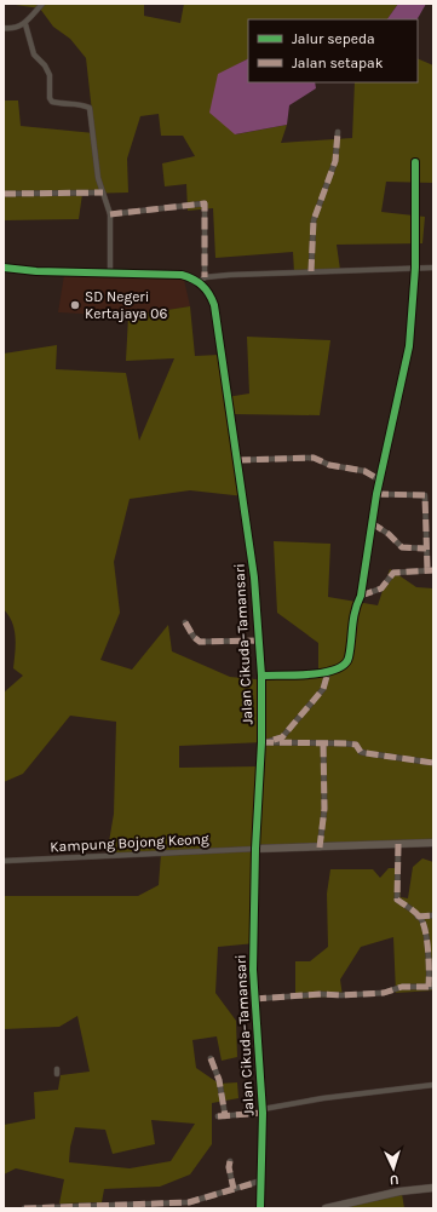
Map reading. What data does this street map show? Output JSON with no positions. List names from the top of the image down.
{
  "streets": {
    "street": ["Jalan Cikuda–Tamansari", "Kampung Bojong Keong"]
  },
  "crossings": [
    ["Jalan Cikuda–Tamansari", "Kampung Bojong Keong"]
  ],
  "places": ["SD Negeri Kertajaya 06"],
  "legend": ["Jalur sepeda", "Jalan setapak"],
  "north": "bottom"
}
